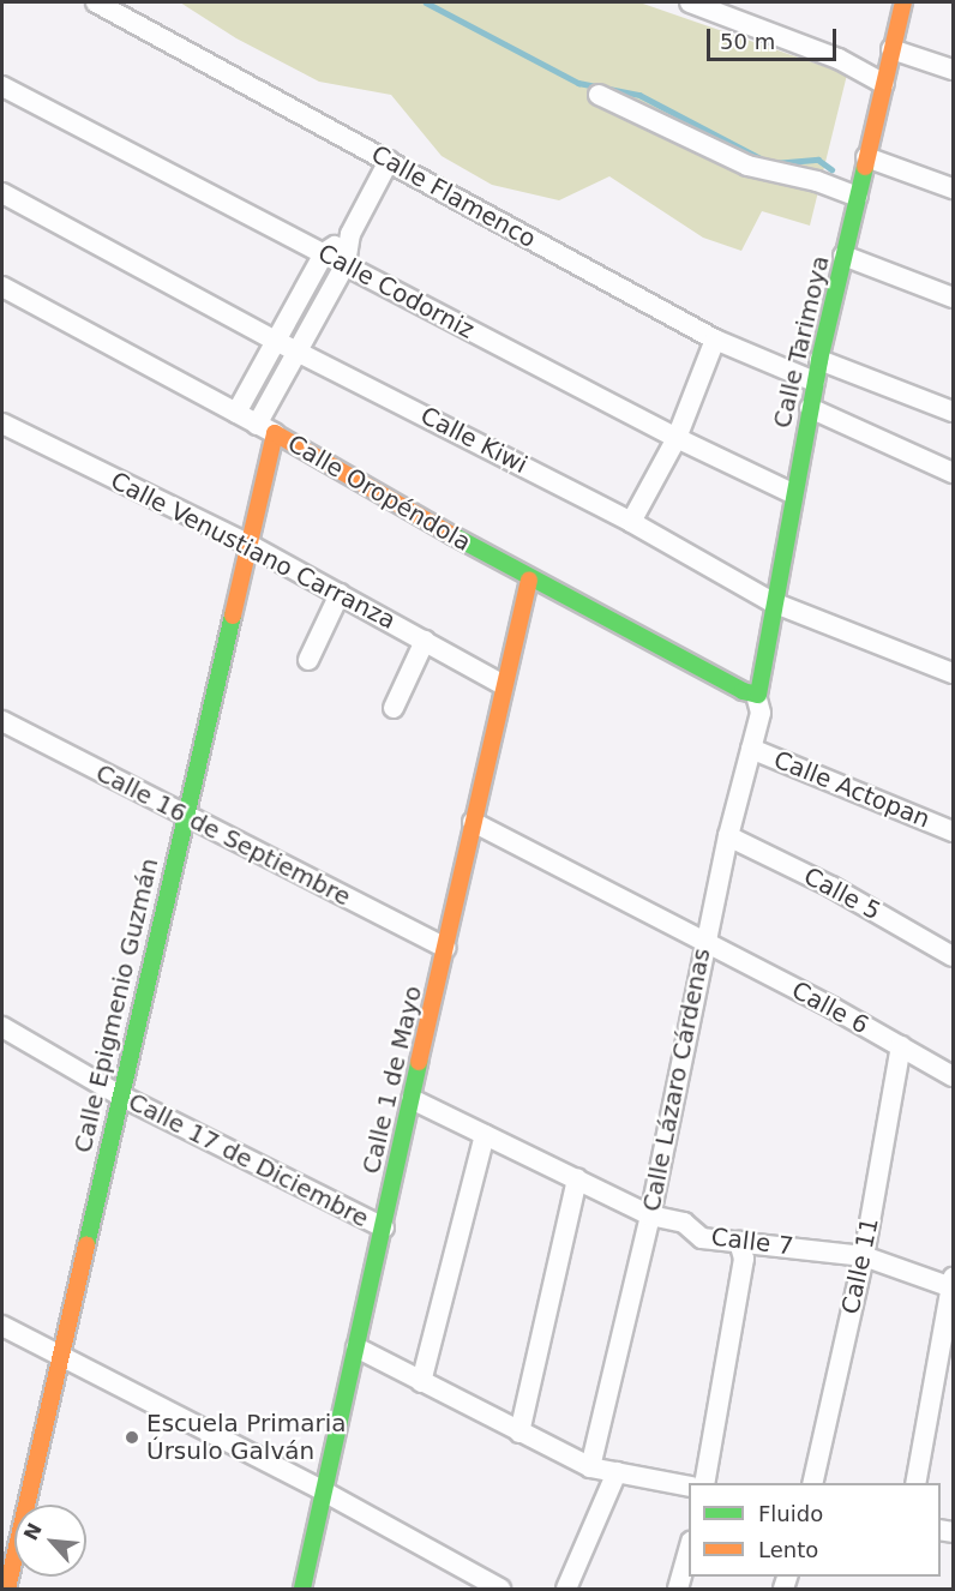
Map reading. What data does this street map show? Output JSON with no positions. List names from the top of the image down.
{
  "streets": {
    "street": [
      "Calle Flamenco",
      "Calle Codorniz",
      "Calle Tarimoya",
      "Calle Kiwi",
      "Calle Oropéndola",
      "Calle Venustiano Carranza",
      "Calle Actopan",
      "Calle 16 de Septiembre",
      "Calle 5",
      "Calle Epigmenio Guzmán",
      "Calle 6",
      "Calle 1 de Mayo",
      "Calle Lázaro Cárdenas",
      "Calle 17 de Diciembre",
      "Calle 7",
      "Calle 11"
    ]
  },
  "crossings": [
    ["Calle Flamenco", "Calle Tarimoya"],
    ["Calle Codorniz", "Calle Tarimoya"],
    ["Calle Tarimoya", "Calle Kiwi"],
    ["Calle Tarimoya", "Calle Oropéndola"],
    ["Calle Tarimoya", "Calle Lázaro Cárdenas"],
    ["Calle Oropéndola", "Calle Epigmenio Guzmán"],
    ["Calle Oropéndola", "Calle 1 de Mayo"],
    ["Calle Oropéndola", "Calle Lázaro Cárdenas"],
    ["Calle Venustiano Carranza", "Calle Epigmenio Guzmán"],
    ["Calle Venustiano Carranza", "Calle 1 de Mayo"],
    ["Calle Actopan", "Calle Lázaro Cárdenas"],
    ["Calle 16 de Septiembre", "Calle Epigmenio Guzmán"],
    ["Calle 16 de Septiembre", "Calle 1 de Mayo"],
    ["Calle 5", "Calle Lázaro Cárdenas"],
    ["Calle Epigmenio Guzmán", "Calle 17 de Diciembre"],
    ["Calle 6", "Calle 1 de Mayo"],
    ["Calle 6", "Calle Lázaro Cárdenas"],
    ["Calle 6", "Calle 11"],
    ["Calle 1 de Mayo", "Calle 17 de Diciembre"],
    ["Calle 1 de Mayo", "Calle 7"],
    ["Calle Lázaro Cárdenas", "Calle 7"],
    ["Calle 7", "Calle 11"]
  ],
  "places": ["Escuela Primaria Úrsulo Galván"],
  "legend": ["Fluido", "Lento"],
  "scale_bar": "50 m",
  "north": "top left"
}
